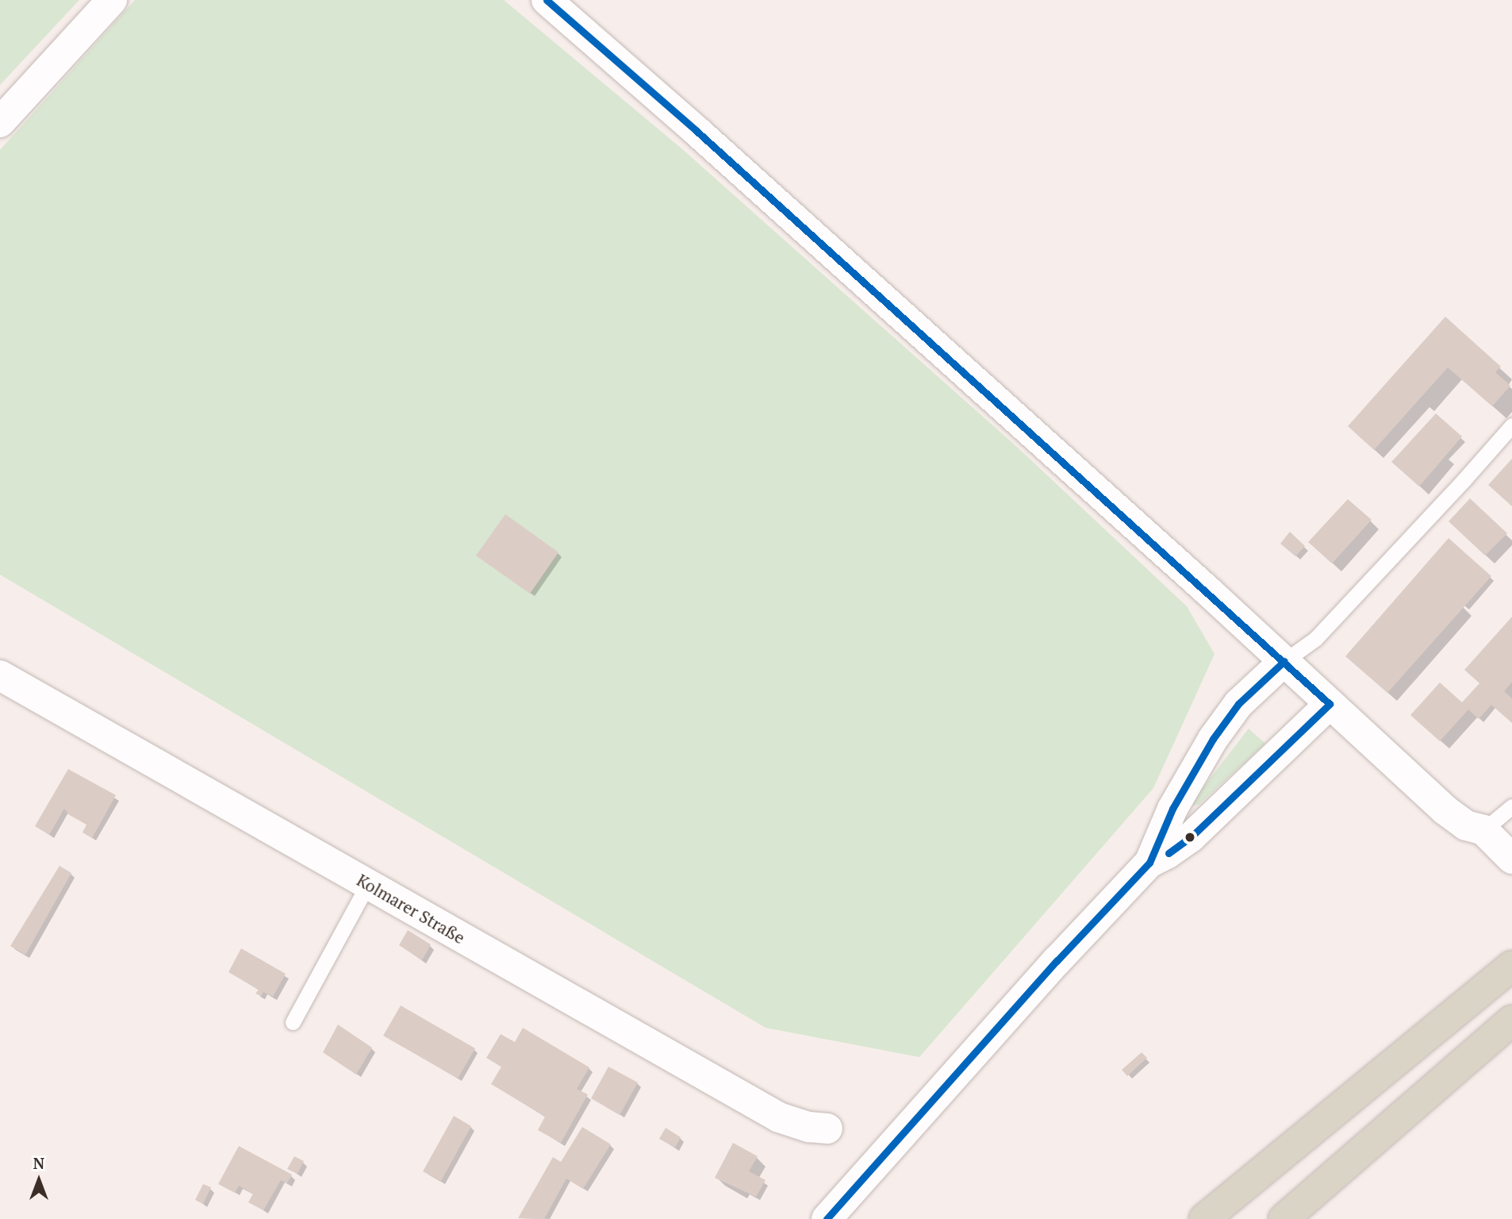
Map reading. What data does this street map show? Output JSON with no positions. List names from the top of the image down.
{
  "streets": {
    "street": ["Kolmarer Straße"]
  },
  "north": "top"
}
